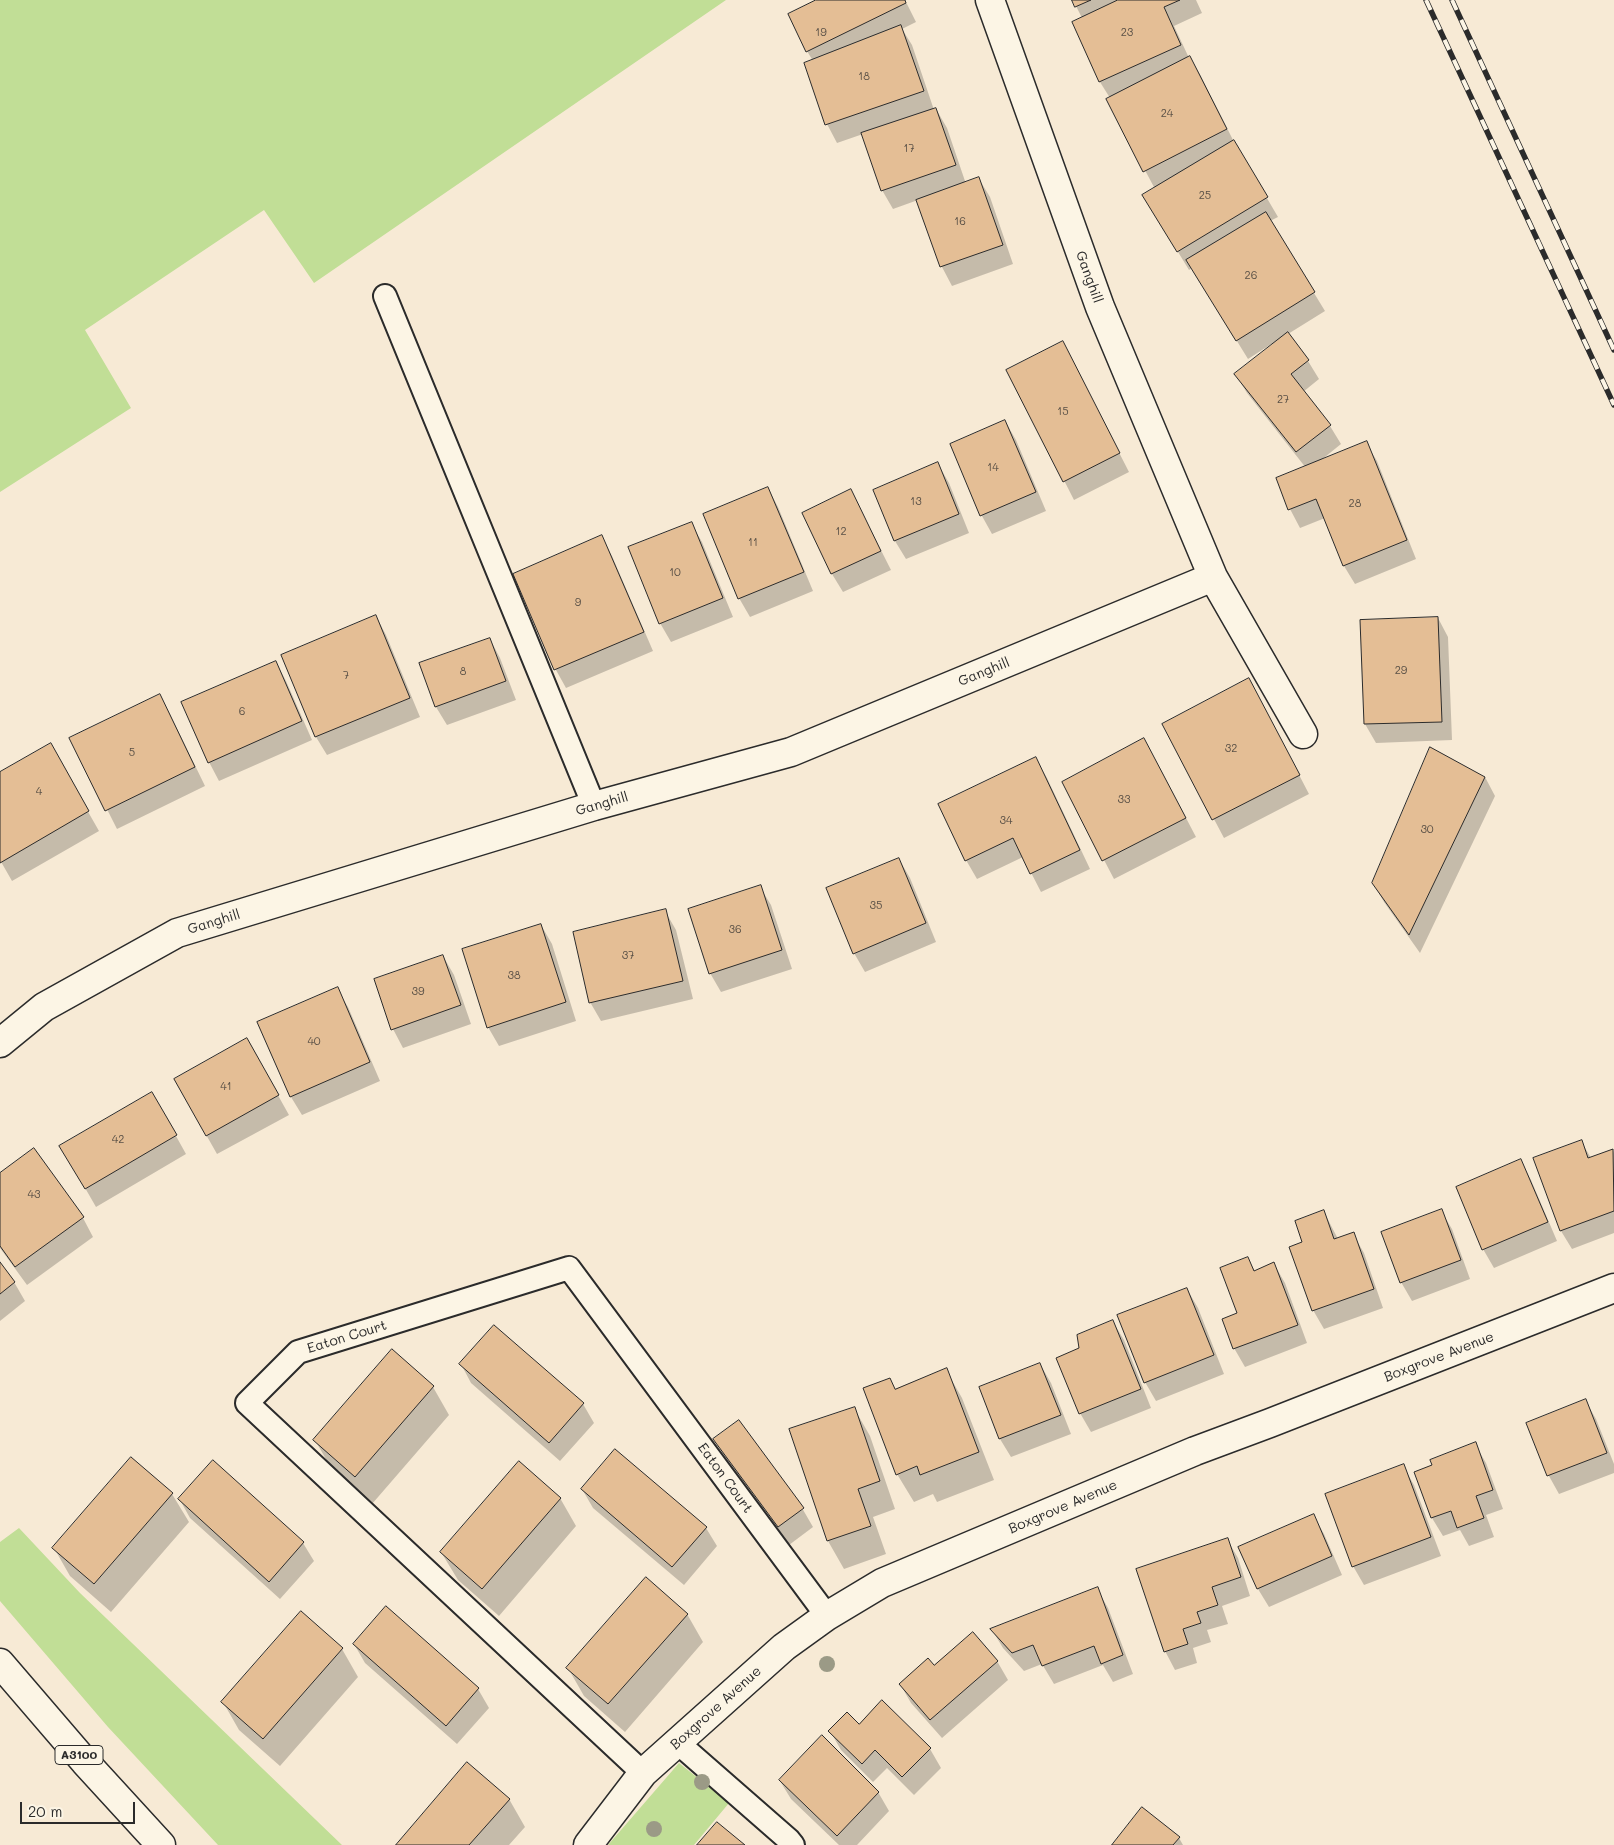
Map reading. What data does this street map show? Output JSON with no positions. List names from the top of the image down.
{
  "streets": {
    "street": ["Ganghill", "Boxgrove Avenue", "A3100"],
    "lane": ["Eaton Court"]
  },
  "crossings": [
    ["Eaton Court", "Boxgrove Avenue"]
  ],
  "house_numbers": [
    "19",
    "23",
    "18",
    "24",
    "17",
    "25",
    "16",
    "26",
    "27",
    "15",
    "14",
    "13",
    "28",
    "12",
    "11",
    "10",
    "9",
    "29",
    "8",
    "7",
    "6",
    "32",
    "5",
    "4",
    "33",
    "34",
    "30",
    "35",
    "36",
    "37",
    "38",
    "39",
    "40",
    "41",
    "42",
    "43"
  ],
  "scale_bar": "20 m"
}
